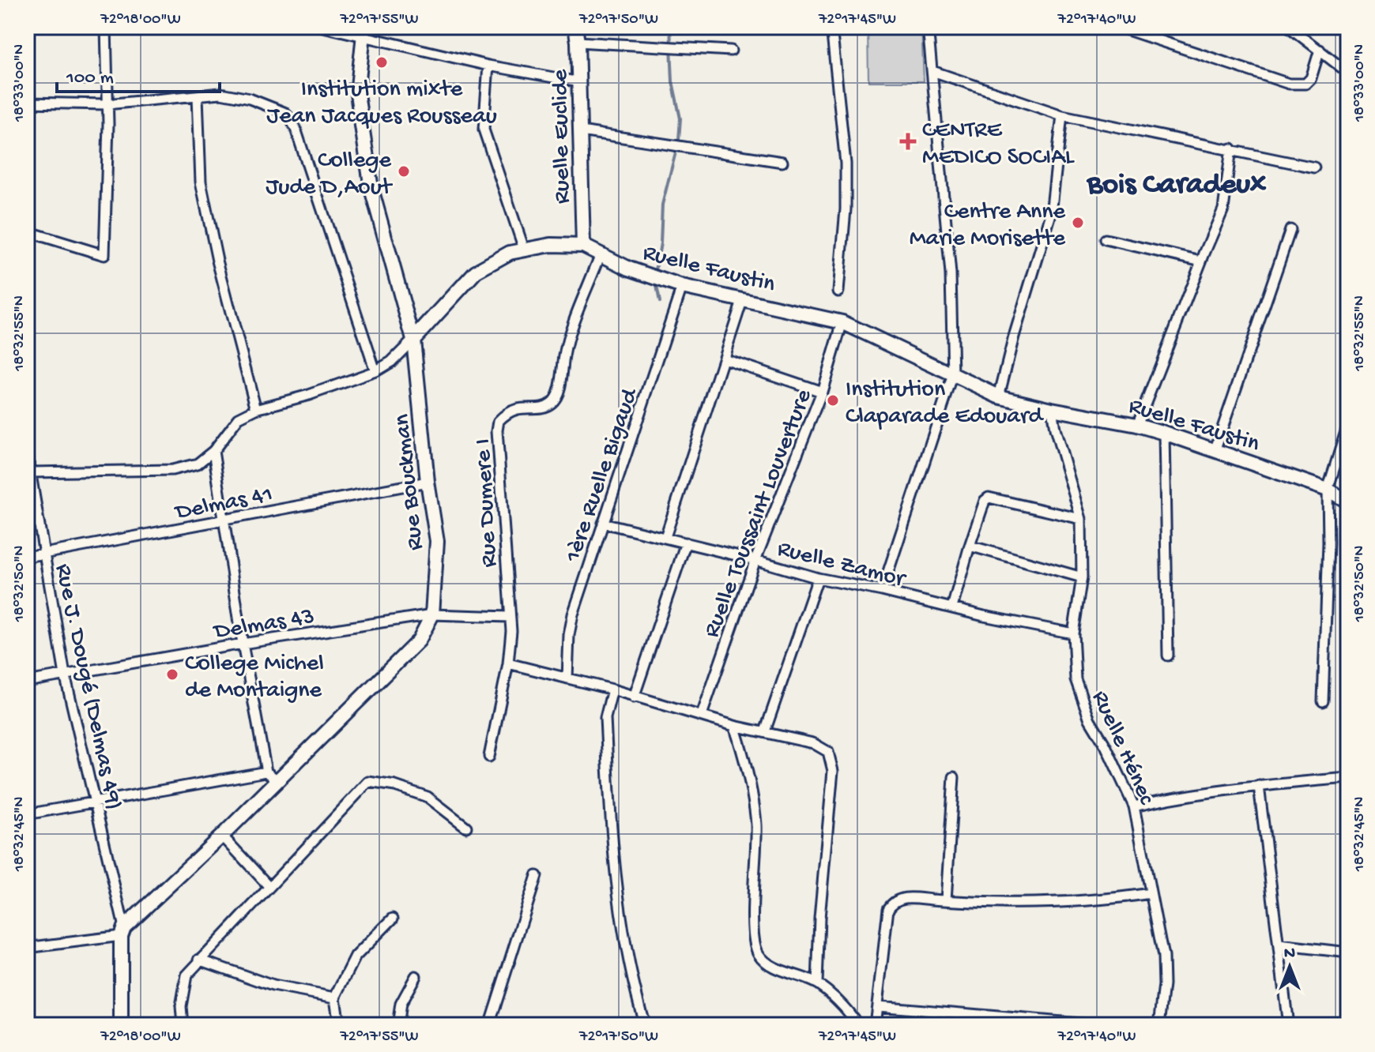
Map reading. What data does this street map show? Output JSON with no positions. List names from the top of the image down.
{
  "streets": {
    "street": [
      "Ruelle Euclide",
      "Ruelle Faustin",
      "1ère Ruelle Bigaud",
      "Rue Bouckman",
      "Delmas 41",
      "Rue Dumere I",
      "Ruelle Toussaint Louverture",
      "Ruelle Zamor",
      "Delmas 43",
      "Rue J. Dougé (Delmas 49)",
      "Ruelle Hénec"
    ]
  },
  "crossings": [
    ["Ruelle Euclide", "Ruelle Faustin"],
    ["Ruelle Faustin", "1ère Ruelle Bigaud"],
    ["Ruelle Faustin", "Rue Dumere I"],
    ["Ruelle Faustin", "Ruelle Toussaint Louverture"],
    ["Ruelle Faustin", "Ruelle Hénec"],
    ["1ère Ruelle Bigaud", "Ruelle Zamor"],
    ["Rue Bouckman", "Delmas 41"],
    ["Rue Bouckman", "Delmas 43"],
    ["Rue Bouckman", "Rue J. Dougé (Delmas 49)"],
    ["Delmas 41", "Rue J. Dougé (Delmas 49)"],
    ["Rue Dumere I", "Delmas 43"],
    ["Ruelle Toussaint Louverture", "Ruelle Zamor"],
    ["Ruelle Zamor", "Ruelle Hénec"],
    ["Delmas 43", "Rue J. Dougé (Delmas 49)"]
  ],
  "districts": ["Bois Caradeux"],
  "places": {
    "other": [
      "Institution mixte Jean Jacques Rousseau",
      "College Jude D,Aout",
      "Centre Anne Marie Morisette",
      "Institution Claparade Edouard",
      "College Michel de Montaigne"
    ],
    "health": ["CENTRE MEDICO SOCIAL"]
  },
  "scale_bar": "100 m",
  "north": "top",
  "coordinates": [
    "72°18'00\"W",
    "72°17'55\"W",
    "72°17'50\"W",
    "72°17'45\"W",
    "72°17'40\"W",
    "18°33'00\"N",
    "18°32'55\"N",
    "18°32'50\"N",
    "18°32'45\"N"
  ]
}
